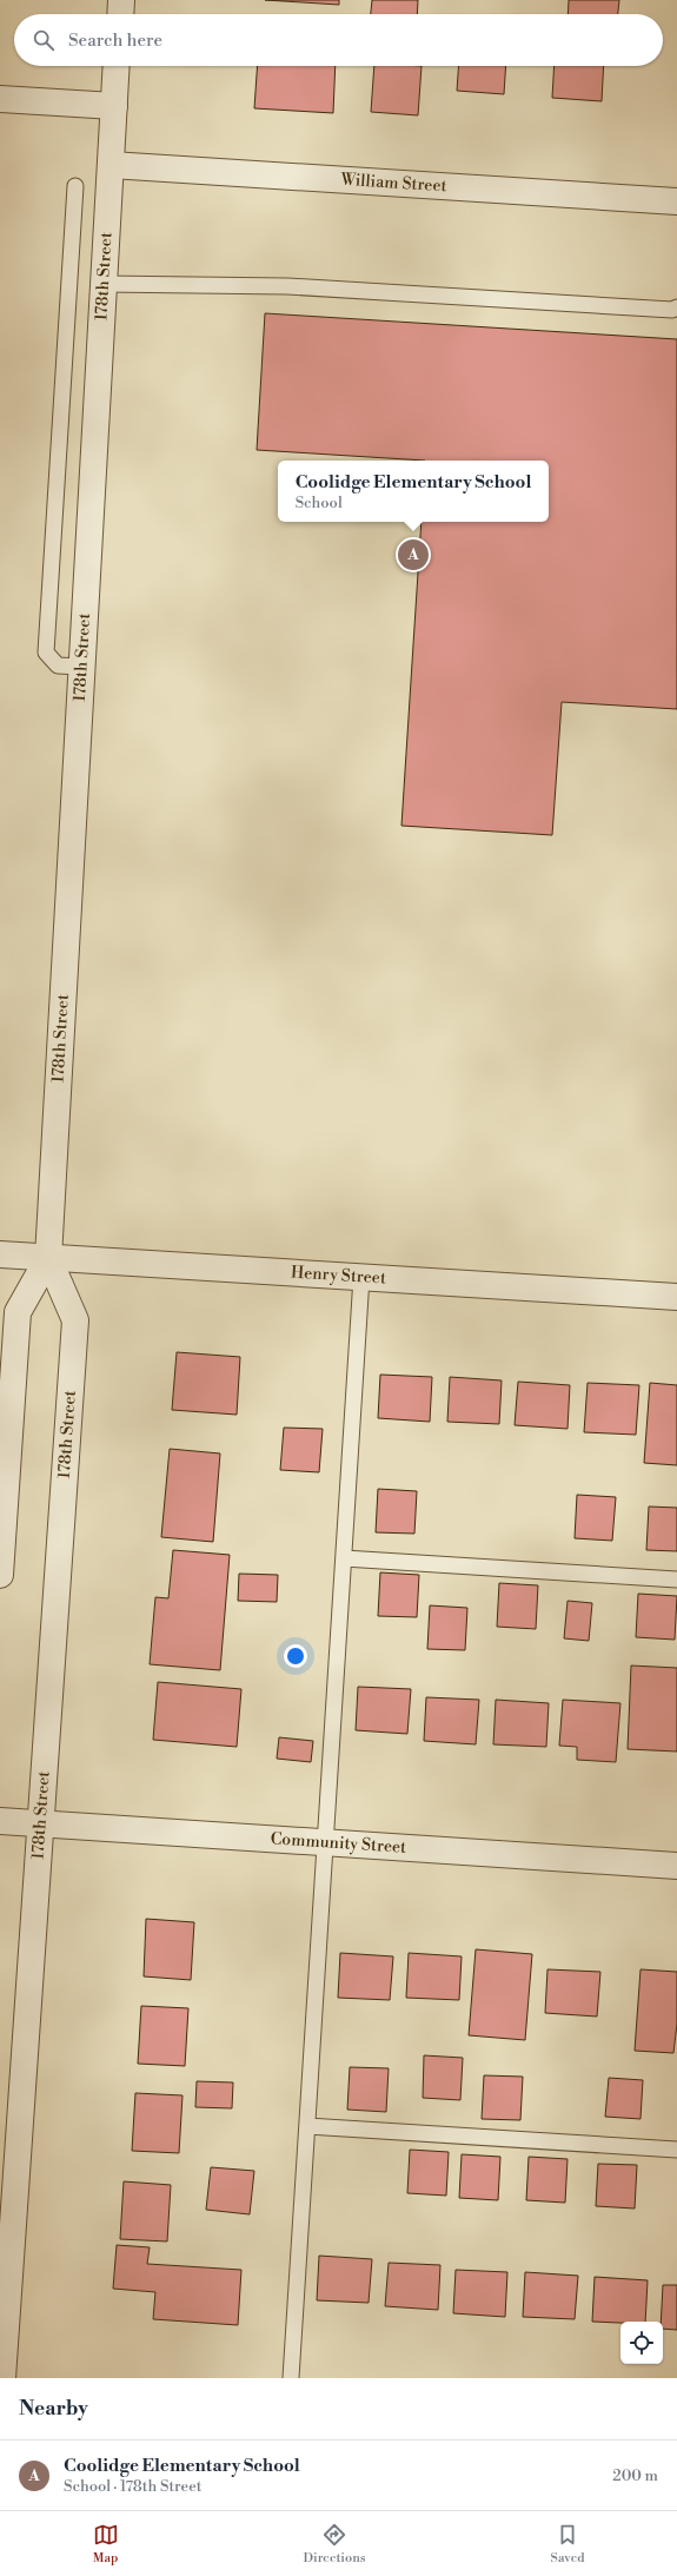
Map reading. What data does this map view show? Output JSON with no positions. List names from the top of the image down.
{
  "streets": {
    "street": [
      "William Street",
      "178th Street",
      "Henry Street",
      "Community Street"
    ]
  },
  "crossings": [
    ["William Street", "178th Street"],
    ["178th Street", "Henry Street"],
    ["178th Street", "Community Street"]
  ],
  "page": {
    "search": "Search here",
    "popup": ["Coolidge Elementary School", "School"],
    "pins": "A",
    "heading": "Nearby",
    "list": [
      {
        "mark": "A",
        "name": "Coolidge Elementary School",
        "note": "School · 178th Street",
        "value": "200 m"
      }
    ],
    "nav": ["Map", "Directions", "Saved"]
  }
}
